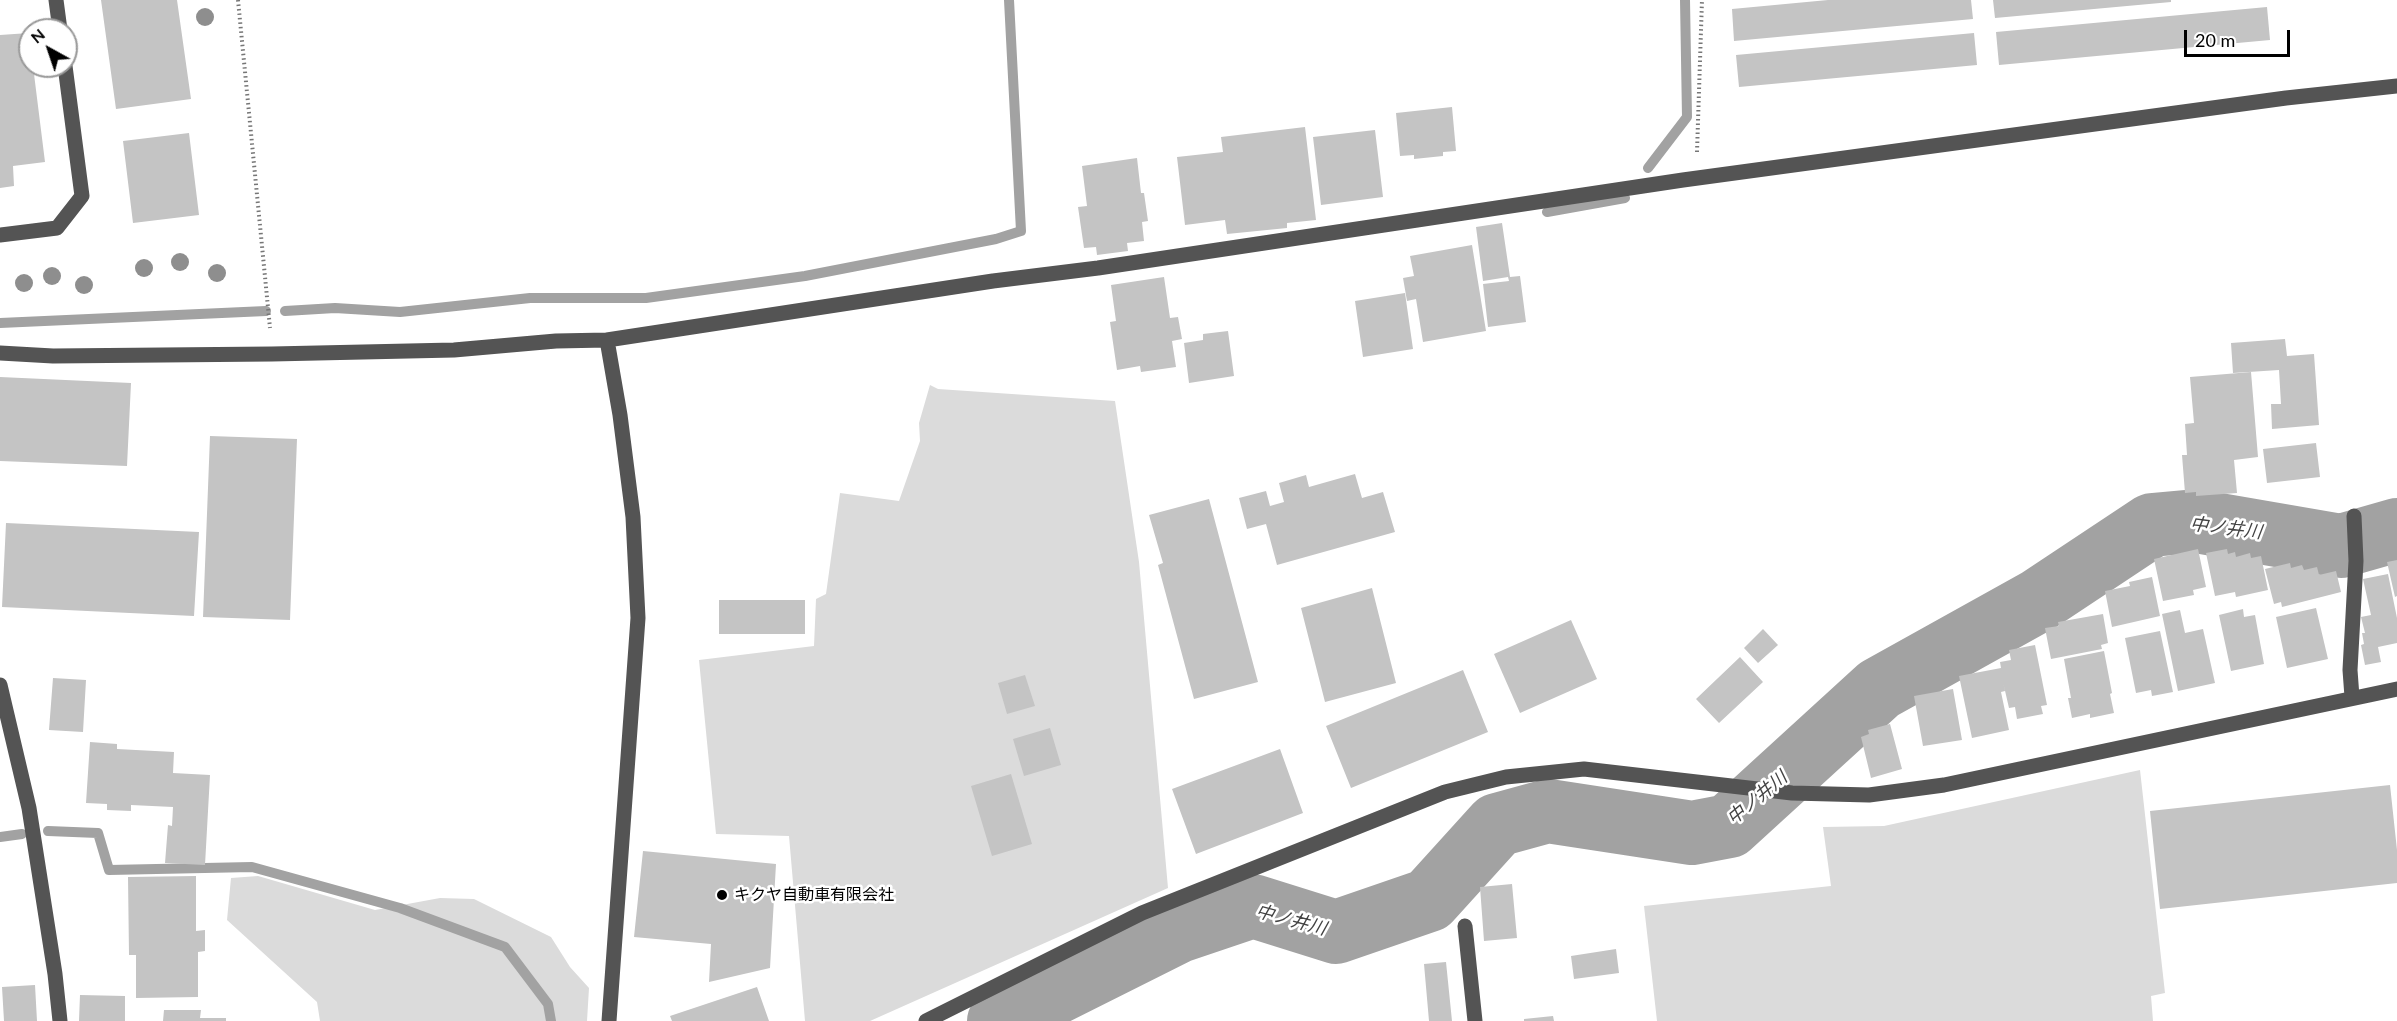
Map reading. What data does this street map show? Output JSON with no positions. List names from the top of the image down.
{
  "water": ["中ノ井川"],
  "places": ["キクヤ自動車有限会社"],
  "scale_bar": "20 m",
  "north": "top left"
}
